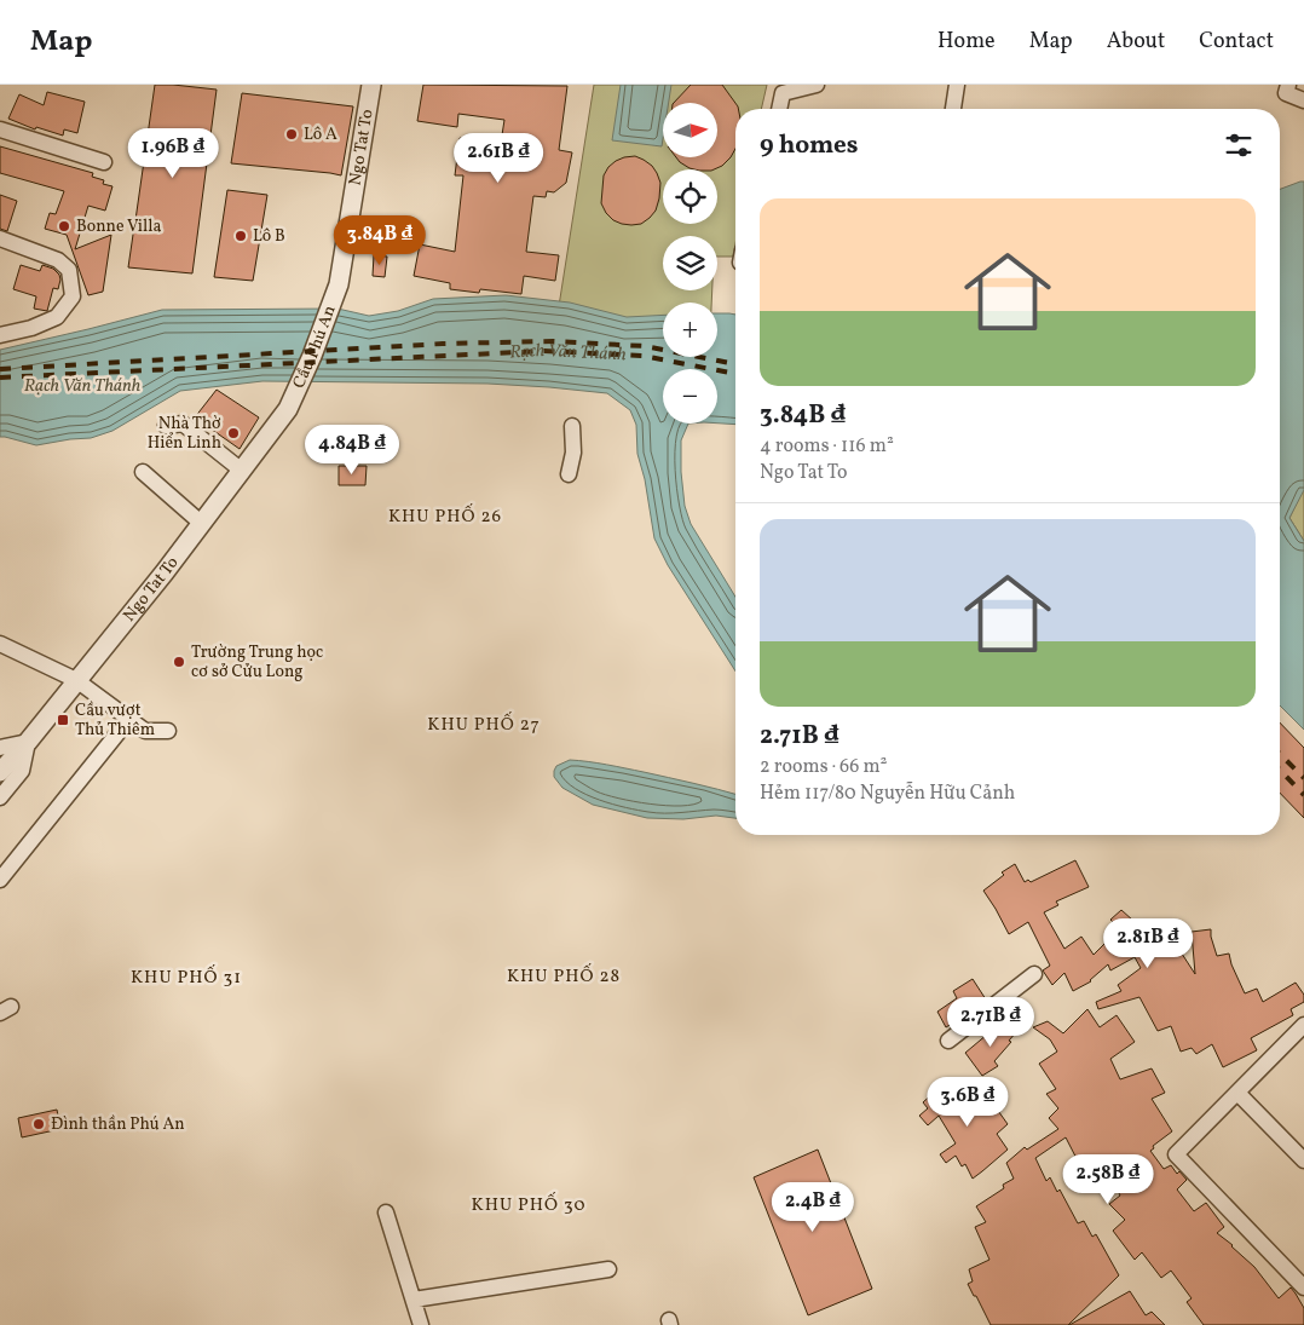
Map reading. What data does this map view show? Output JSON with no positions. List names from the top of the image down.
{
  "streets": {
    "street": ["Ngo Tat To", "Cầu Phú An"]
  },
  "crossings": [
    ["Ngo Tat To", "Cầu Phú An"]
  ],
  "districts": [
    "KHU PHỐ 26",
    "KHU PHỐ 27",
    "KHU PHỐ 28",
    "KHU PHỐ 31",
    "KHU PHỐ 30"
  ],
  "water": ["Rạch Văn Thánh"],
  "places": {
    "other": [
      "Lô A",
      "Bonne Villa",
      "Lô B",
      "Nhà Thờ Hiển Linh",
      "Trường Trung học cơ sở Cửu Long",
      "Đình thần Phú An"
    ],
    "transit": ["Cầu vượt Thủ Thiêm"]
  },
  "north": "right",
  "page": {
    "header": "Map",
    "nav": [
      "Home",
      "Map",
      "About",
      "Contact"
    ],
    "map_buttons": ["+", "−"],
    "heading": "9 homes",
    "price": [
      "1.96B ₫",
      "2.61B ₫",
      "3.84B ₫",
      "4.84B ₫",
      "2.81B ₫",
      "2.71B ₫",
      "3.6B ₫",
      "2.58B ₫",
      "2.4B ₫"
    ],
    "list": [
      {
        "name": "3.84B ₫",
        "note": "4 rooms · 116 m² · Ngo Tat To"
      },
      {
        "name": "2.71B ₫",
        "note": "2 rooms · 66 m² · Hẻm 117/80 Nguyễn Hữu Cảnh"
      }
    ]
  }
}
